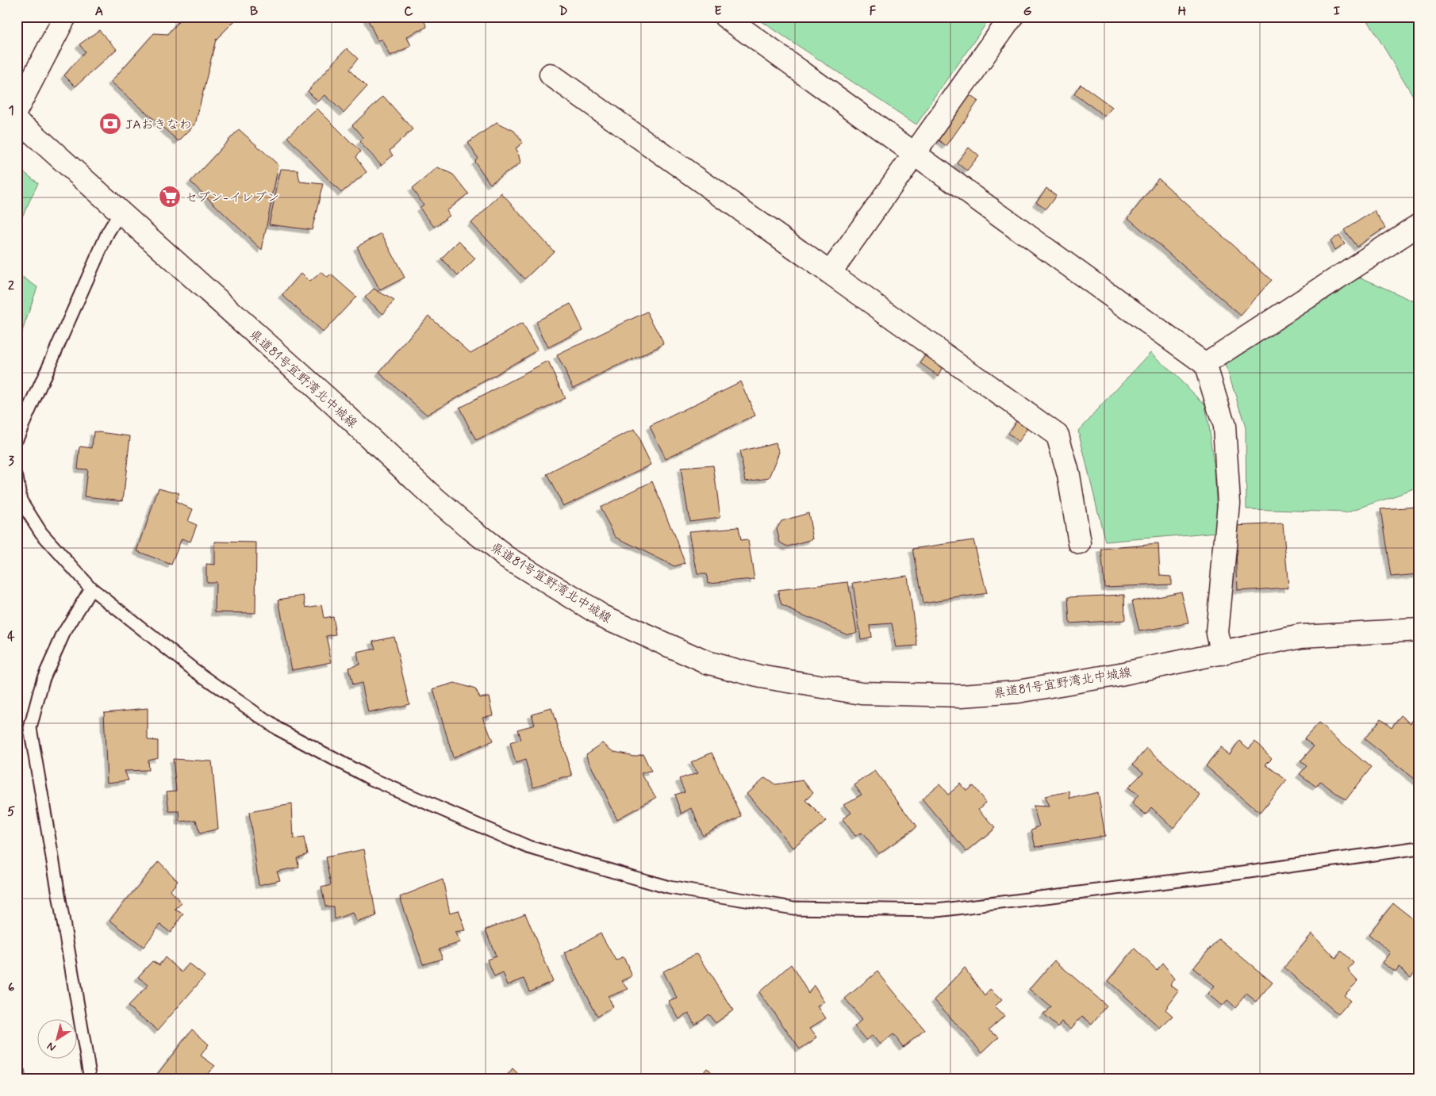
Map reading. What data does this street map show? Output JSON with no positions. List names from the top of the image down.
{
  "streets": {
    "main road": ["県道81号宜野湾北中城線"]
  },
  "places": {
    "bank": ["JAおきなわ"],
    "supermarket": ["セブン-イレブン"]
  },
  "north": "bottom left",
  "grid": {
    "columns": [
      "A",
      "B",
      "C",
      "D",
      "E",
      "F",
      "G",
      "H",
      "I"
    ],
    "rows": [
      "1",
      "2",
      "3",
      "4",
      "5",
      "6"
    ]
  }
}
